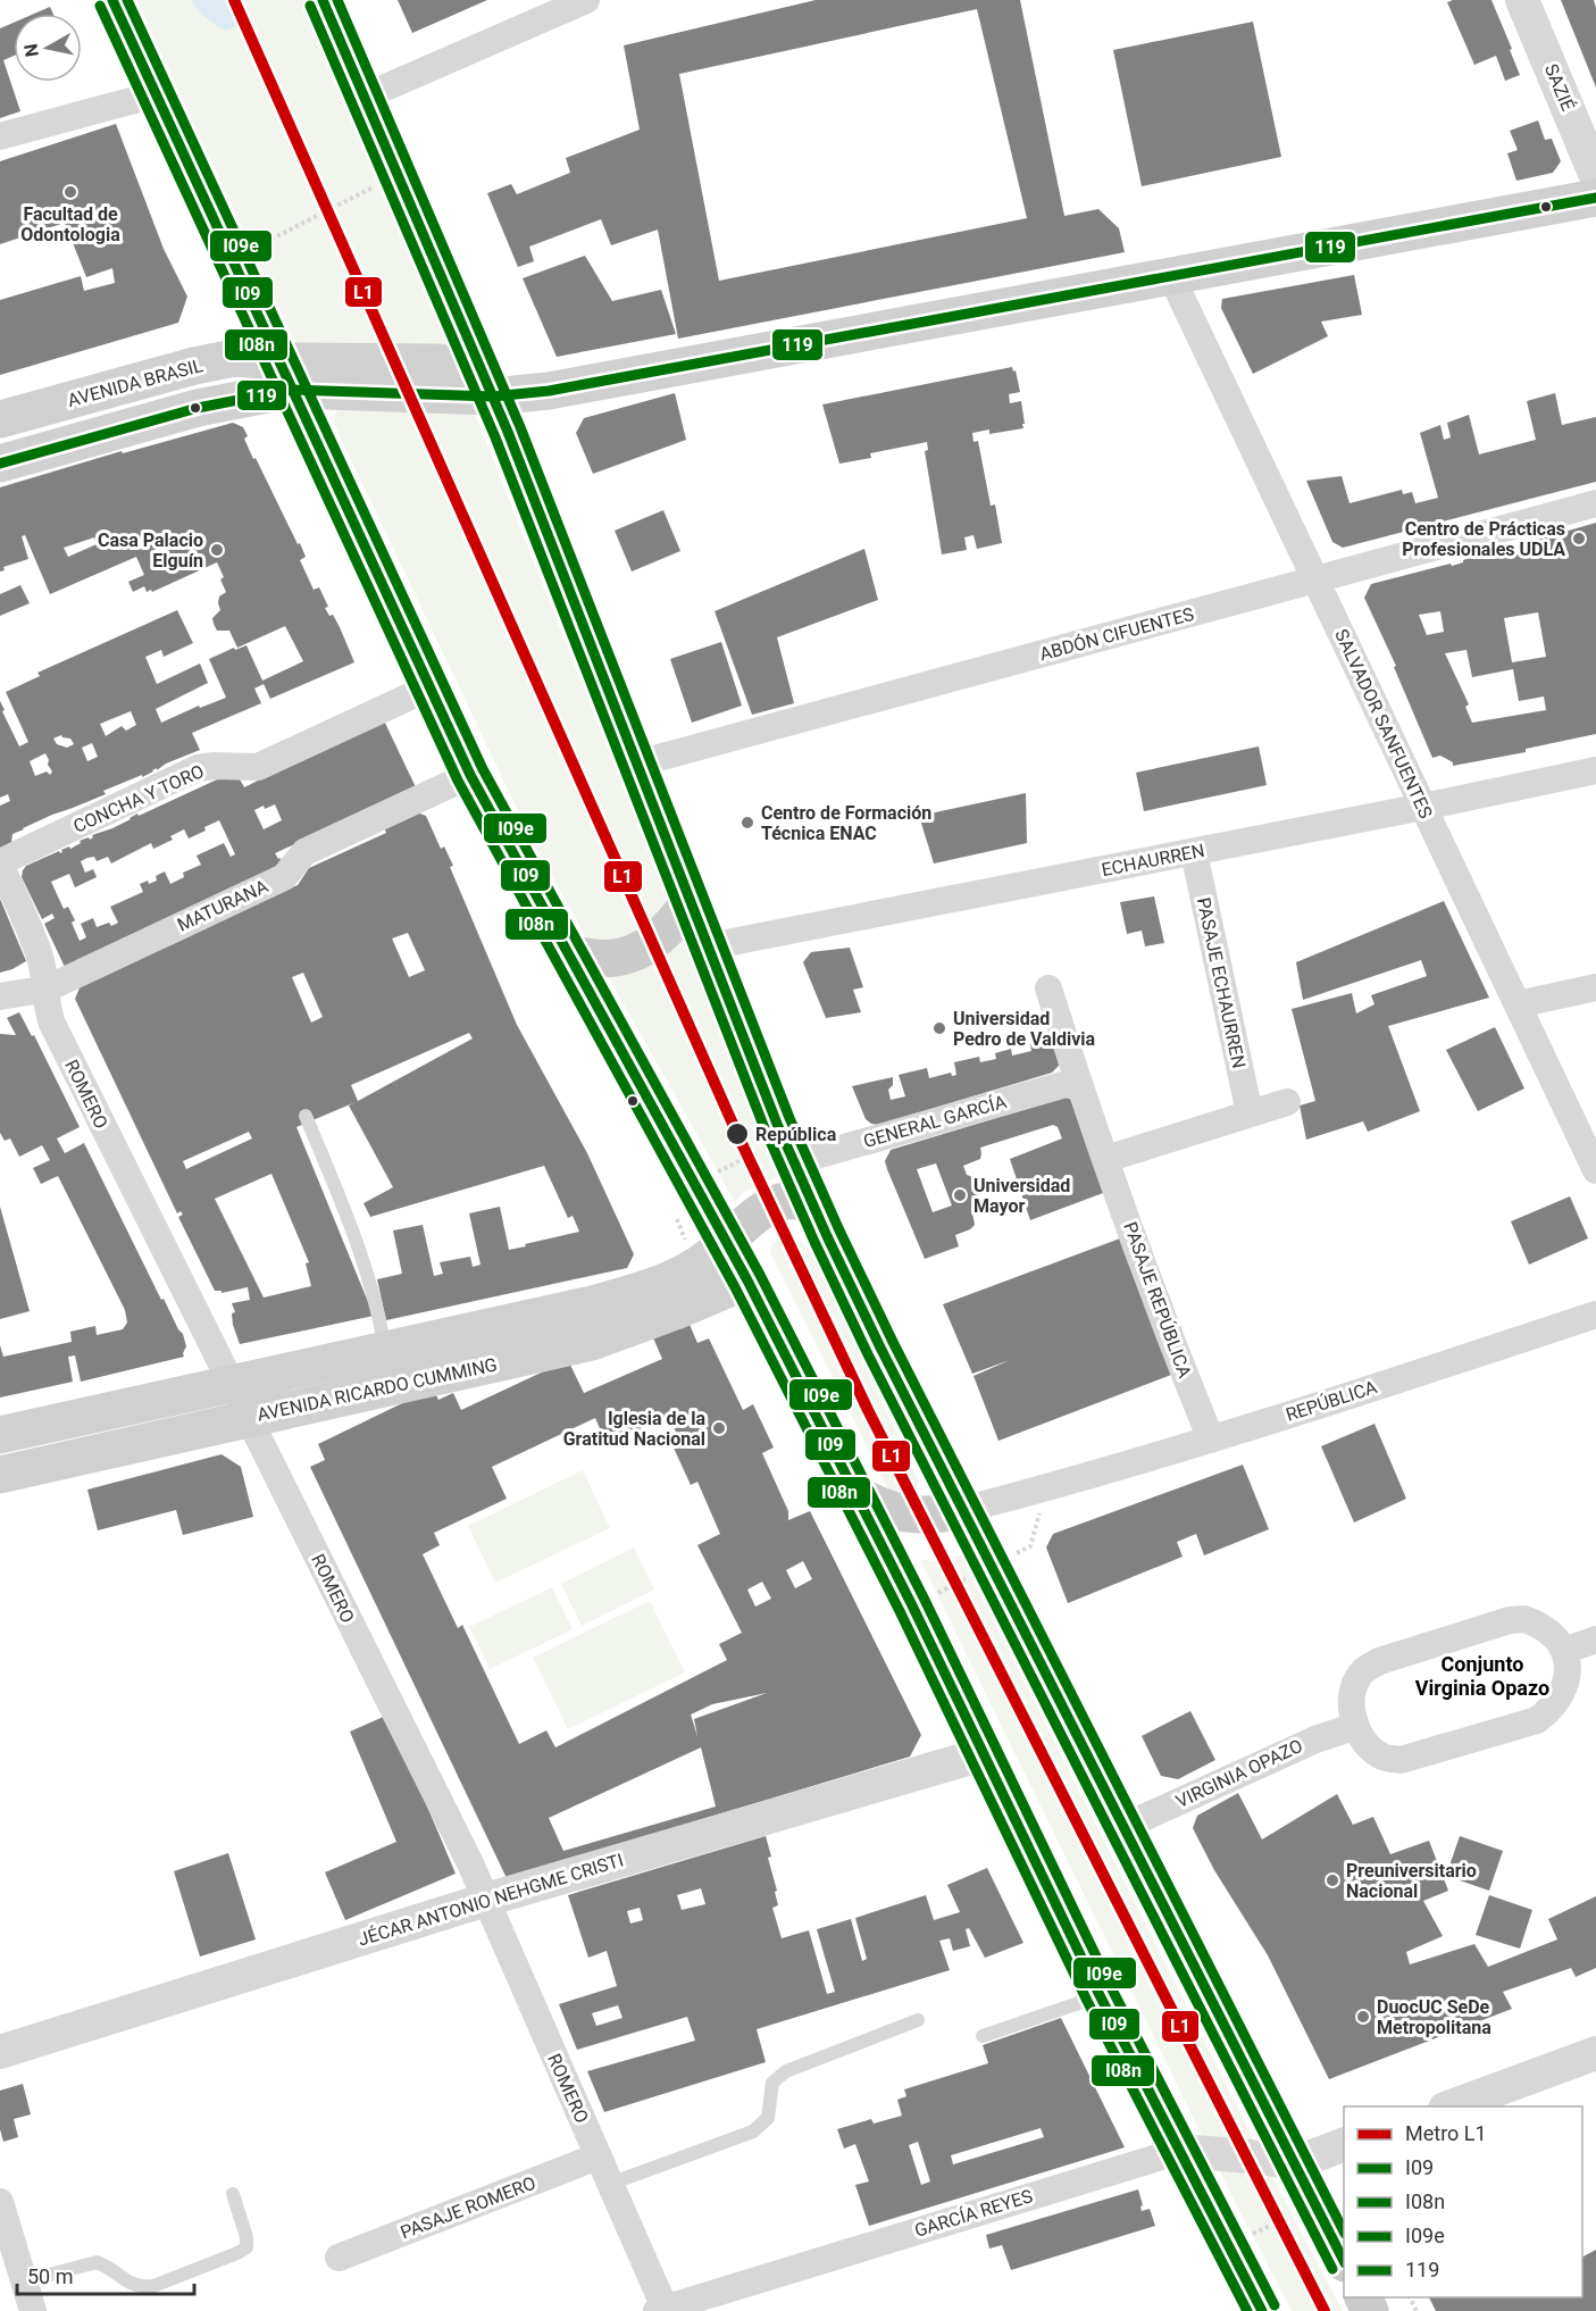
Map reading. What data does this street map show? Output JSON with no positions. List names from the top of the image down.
{
  "streets": {
    "main road": ["AVENIDA BRASIL", "AVENIDA RICARDO CUMMING"],
    "street": [
      "SAZIÉ",
      "ABDÓN CIFUENTES",
      "SALVADOR SANFUENTES",
      "CONCHA Y TORO",
      "ECHAURREN",
      "MATURANA",
      "PASAJE ECHAURREN",
      "ROMERO",
      "GENERAL GARCÍA",
      "PASAJE REPÚBLICA",
      "REPÚBLICA",
      "VIRGINIA OPAZO",
      "JÉCAR ANTONIO NEHGME CRISTI",
      "PASAJE ROMERO",
      "GARCÍA REYES"
    ]
  },
  "crossings": [
    ["AVENIDA BRASIL", "SALVADOR SANFUENTES"],
    ["ABDÓN CIFUENTES", "SALVADOR SANFUENTES"],
    ["SALVADOR SANFUENTES", "ECHAURREN"],
    ["CONCHA Y TORO", "ROMERO"],
    ["ECHAURREN", "PASAJE ECHAURREN"],
    ["MATURANA", "ROMERO"],
    ["ROMERO", "AVENIDA RICARDO CUMMING"],
    ["ROMERO", "JÉCAR ANTONIO NEHGME CRISTI"],
    ["ROMERO", "PASAJE ROMERO"],
    ["ROMERO", "GARCÍA REYES"],
    ["GENERAL GARCÍA", "PASAJE REPÚBLICA"],
    ["PASAJE REPÚBLICA", "REPÚBLICA"]
  ],
  "districts": ["Conjunto Virginia Opazo"],
  "places": [
    "Facultad de Odontologia",
    "Centro de Prácticas Profesionales UDLA",
    "Casa Palacio Elguín",
    "Centro de Formación Técnica ENAC",
    "Universidad Pedro de Valdivia",
    "República",
    "Universidad Mayor",
    "Iglesia de la Gratitud Nacional",
    "Preuniversitario Nacional",
    "DuocUC SeDe Metropolitana"
  ],
  "lines": [
    "metro line L1",
    "transit line I09",
    "transit line I09e",
    "transit line I08n",
    "transit line 119"
  ],
  "legend": [
    "Metro L1",
    "I09",
    "I08n",
    "I09e",
    "119"
  ],
  "scale_bar": "50 m",
  "north": "left"
}
